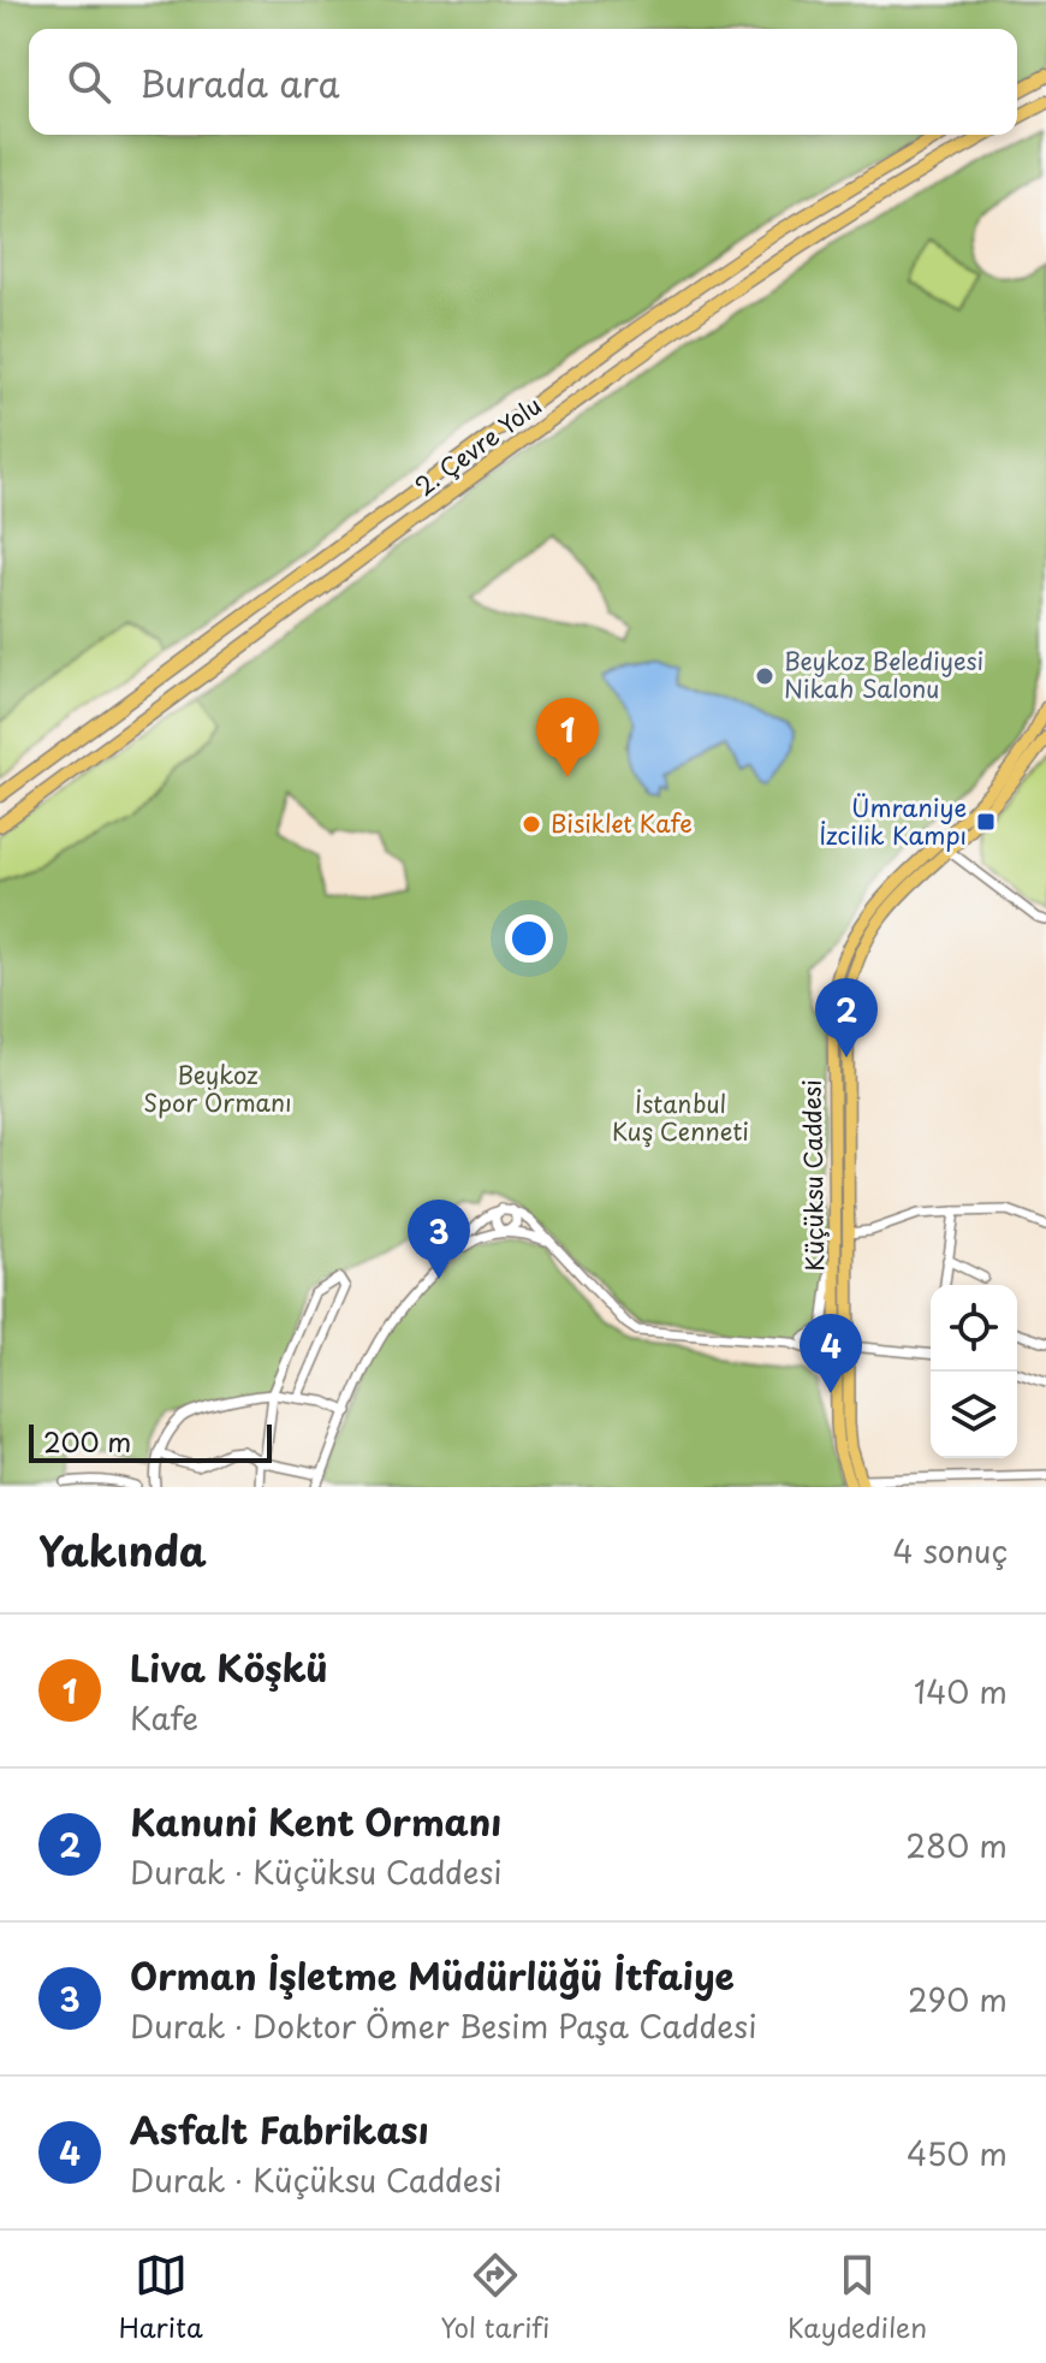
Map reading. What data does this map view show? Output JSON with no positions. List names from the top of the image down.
{
  "streets": {
    "highway": ["2. Çevre Yolu"],
    "main road": ["Küçüksu Caddesi"]
  },
  "parks": ["Beykoz Spor Ormanı", "İstanbul Kuş Cenneti"],
  "places": {
    "other": ["Beykoz Belediyesi Nikah Salonu", "Bisiklet Kafe"],
    "transit": ["Ümraniye İzcilik Kampı"]
  },
  "scale_bar": "200 m",
  "page": {
    "search": "Burada ara",
    "pins": [
      "1",
      "2",
      "3",
      "4"
    ],
    "scale": "200 m",
    "heading": ["Yakında", "4 sonuç"],
    "list": [
      {
        "mark": "1",
        "name": "Liva Köşkü",
        "note": "Kafe",
        "value": "140 m"
      },
      {
        "mark": "2",
        "name": "Kanuni Kent Ormanı",
        "note": "Durak · Küçüksu Caddesi",
        "value": "280 m"
      },
      {
        "mark": "3",
        "name": "Orman İşletme Müdürlüğü İtfaiye",
        "note": "Durak · Doktor Ömer Besim Paşa Caddesi",
        "value": "290 m"
      },
      {
        "mark": "4",
        "name": "Asfalt Fabrikası",
        "note": "Durak · Küçüksu Caddesi",
        "value": "450 m"
      }
    ],
    "nav": ["Harita", "Yol tarifi", "Kaydedilen"]
  }
}
